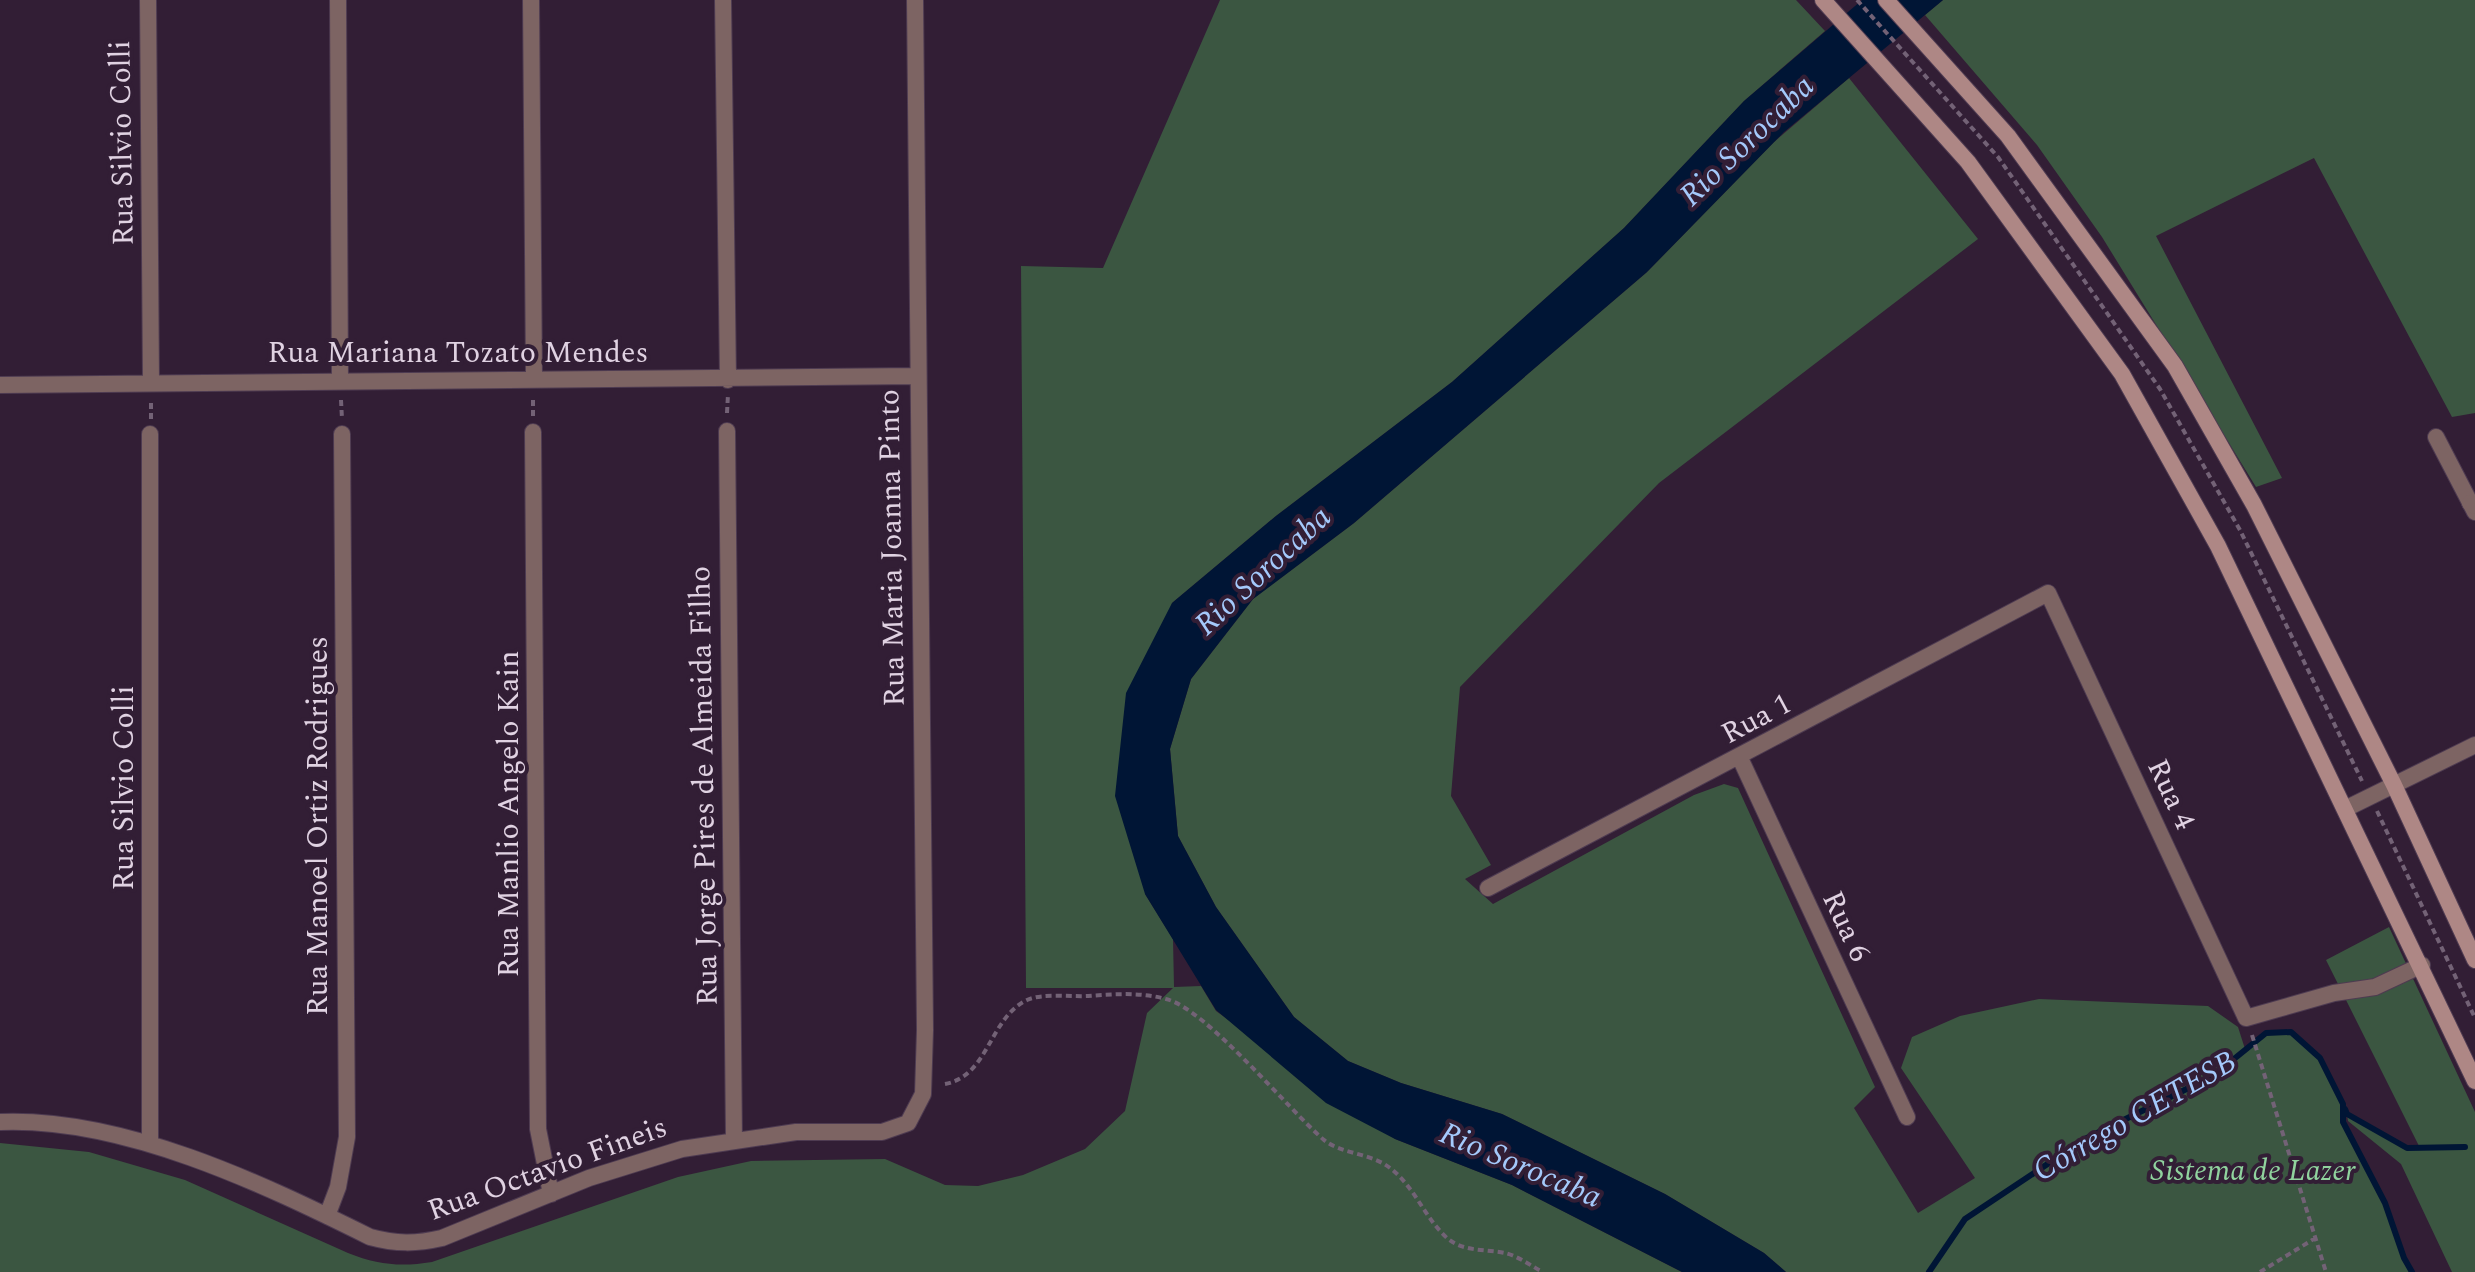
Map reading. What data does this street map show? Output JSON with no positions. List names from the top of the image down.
{
  "streets": {
    "street": [
      "Rua Silvio Colli",
      "Rua Mariana Tozato Mendes",
      "Rua Maria Joanna Pinto",
      "Rua 1",
      "Rua Jorge Pires de Almeida Filho",
      "Rua 4",
      "Rua Manlio Angelo Kain",
      "Rua Manoel Ortiz Rodrigues",
      "Rua 6",
      "Rua Octavio Fineis"
    ]
  },
  "crossings": [
    ["Rua Silvio Colli", "Rua Mariana Tozato Mendes"],
    ["Rua Silvio Colli", "Rua Octavio Fineis"],
    ["Rua Mariana Tozato Mendes", "Rua Maria Joanna Pinto"],
    ["Rua Maria Joanna Pinto", "Rua Octavio Fineis"],
    ["Rua 1", "Rua 4"],
    ["Rua 1", "Rua 6"],
    ["Rua Jorge Pires de Almeida Filho", "Rua Octavio Fineis"],
    ["Rua Manlio Angelo Kain", "Rua Octavio Fineis"],
    ["Rua Manoel Ortiz Rodrigues", "Rua Octavio Fineis"]
  ],
  "water": ["Rio Sorocaba", "Córrego CETESB"],
  "parks": ["Sistema de Lazer"]
}
